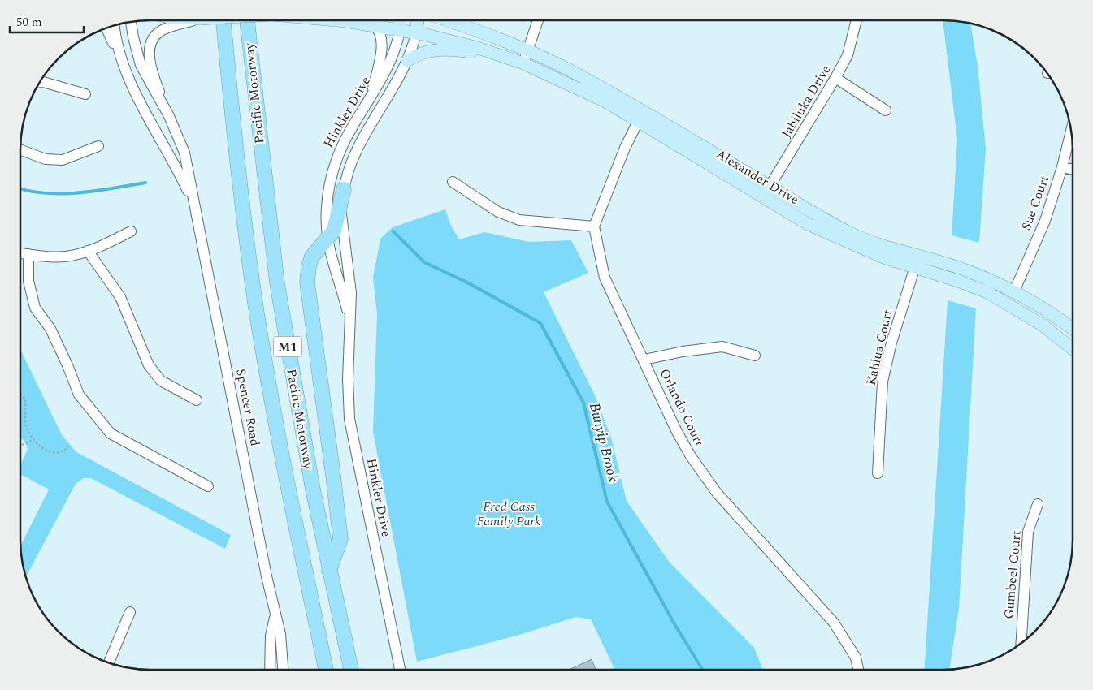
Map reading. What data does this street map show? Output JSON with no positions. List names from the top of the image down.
{
  "streets": {
    "highway": ["Pacific Motorway", "M1"],
    "main road": ["Hinkler Drive", "Alexander Drive"],
    "street": [
      "Jabiluka Drive",
      "Sue Court",
      "Kahlua Court",
      "Spencer Road",
      "Orlando Court",
      "Gumbeel Court"
    ]
  },
  "crossings": [
    ["Jabiluka Drive", "Alexander Drive"],
    ["Hinkler Drive", "Alexander Drive"],
    ["Alexander Drive", "Sue Court"],
    ["Alexander Drive", "Kahlua Court"]
  ],
  "water": ["Bunyip Brook"],
  "parks": ["Fred Cass Family Park"],
  "scale_bar": "50 m"
}
